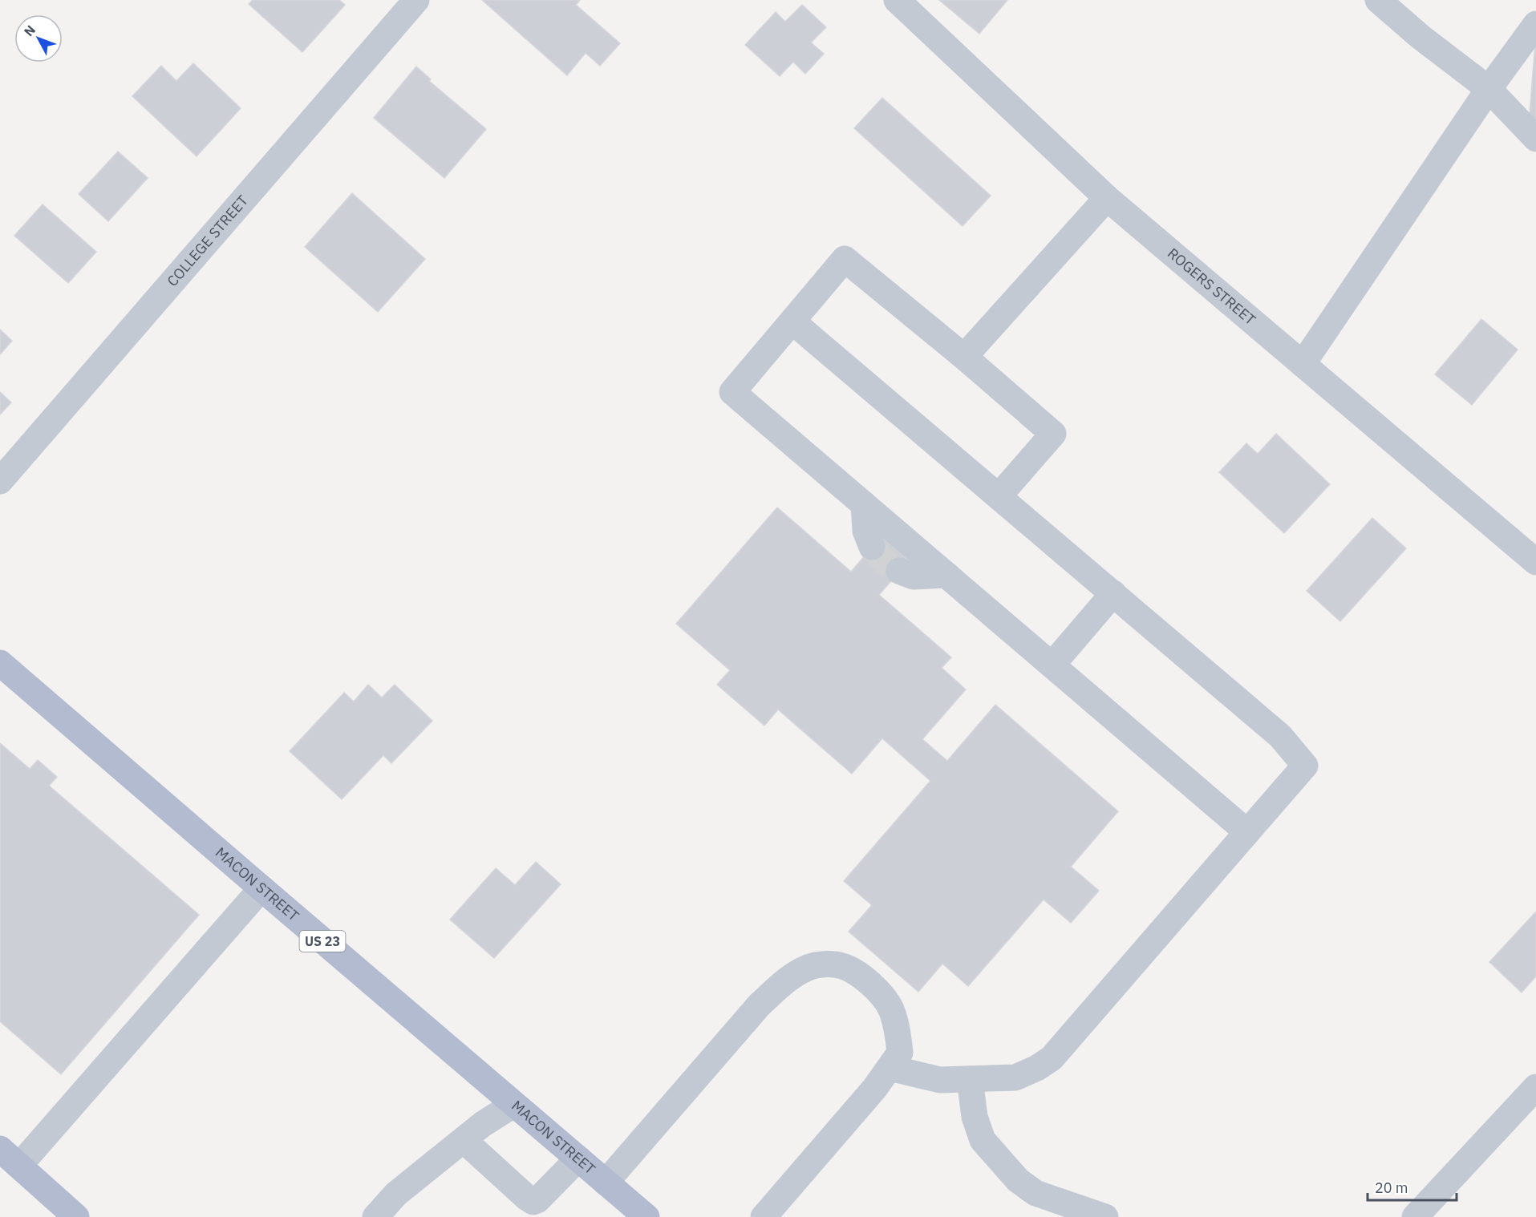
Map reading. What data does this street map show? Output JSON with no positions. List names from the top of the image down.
{
  "streets": {
    "main road": ["MACON STREET", "US 23"],
    "street": ["COLLEGE STREET", "ROGERS STREET"]
  },
  "scale_bar": "20 m",
  "north": "top left"
}
